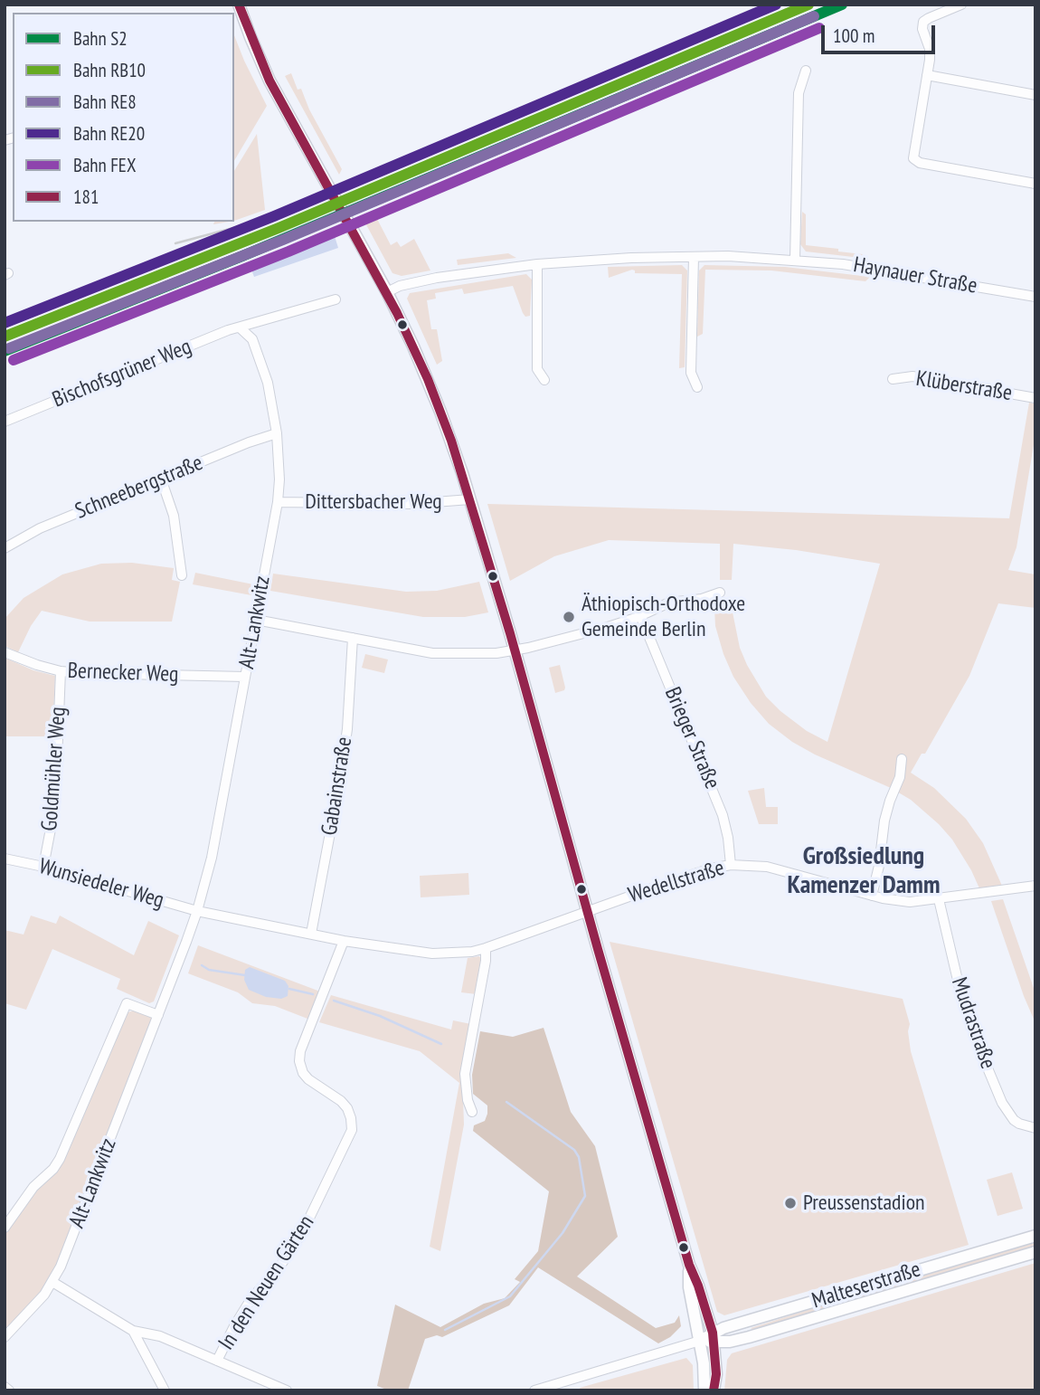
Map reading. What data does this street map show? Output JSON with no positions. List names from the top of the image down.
{
  "streets": {
    "main road": ["Malteserstraße"],
    "street": [
      "Haynauer Straße",
      "Bischofsgrüner Weg",
      "Klüberstraße",
      "Schneebergstraße",
      "Dittersbacher Weg",
      "Alt-Lankwitz",
      "Bernecker Weg",
      "Brieger Straße",
      "Goldmühler Weg",
      "Gabainstraße",
      "Wedellstraße",
      "Wunsiedeler Weg",
      "Mudrastraße",
      "In den Neuen Gärten"
    ]
  },
  "crossings": [
    ["Bischofsgrüner Weg", "Alt-Lankwitz"],
    ["Schneebergstraße", "Alt-Lankwitz"],
    ["Dittersbacher Weg", "Alt-Lankwitz"],
    ["Alt-Lankwitz", "Bernecker Weg"],
    ["Alt-Lankwitz", "Wedellstraße"],
    ["Alt-Lankwitz", "Wunsiedeler Weg"],
    ["Bernecker Weg", "Goldmühler Weg"],
    ["Brieger Straße", "Wedellstraße"],
    ["Goldmühler Weg", "Wunsiedeler Weg"],
    ["Gabainstraße", "Wedellstraße"],
    ["Wedellstraße", "Wunsiedeler Weg"],
    ["Wedellstraße", "Mudrastraße"],
    ["Wedellstraße", "In den Neuen Gärten"]
  ],
  "districts": ["Großsiedlung Kamenzer Damm"],
  "places": ["Äthiopisch-Orthodoxe Gemeinde Berlin", "Preussenstadion"],
  "lines": [
    "rail line S2",
    "rail line RB10",
    "rail line RE20",
    "transit line 181",
    "rail line RE8",
    "rail line FEX"
  ],
  "legend": [
    "Bahn S2",
    "Bahn RB10",
    "Bahn RE8",
    "Bahn RE20",
    "Bahn FEX",
    "181"
  ],
  "scale_bar": "100 m"
}
